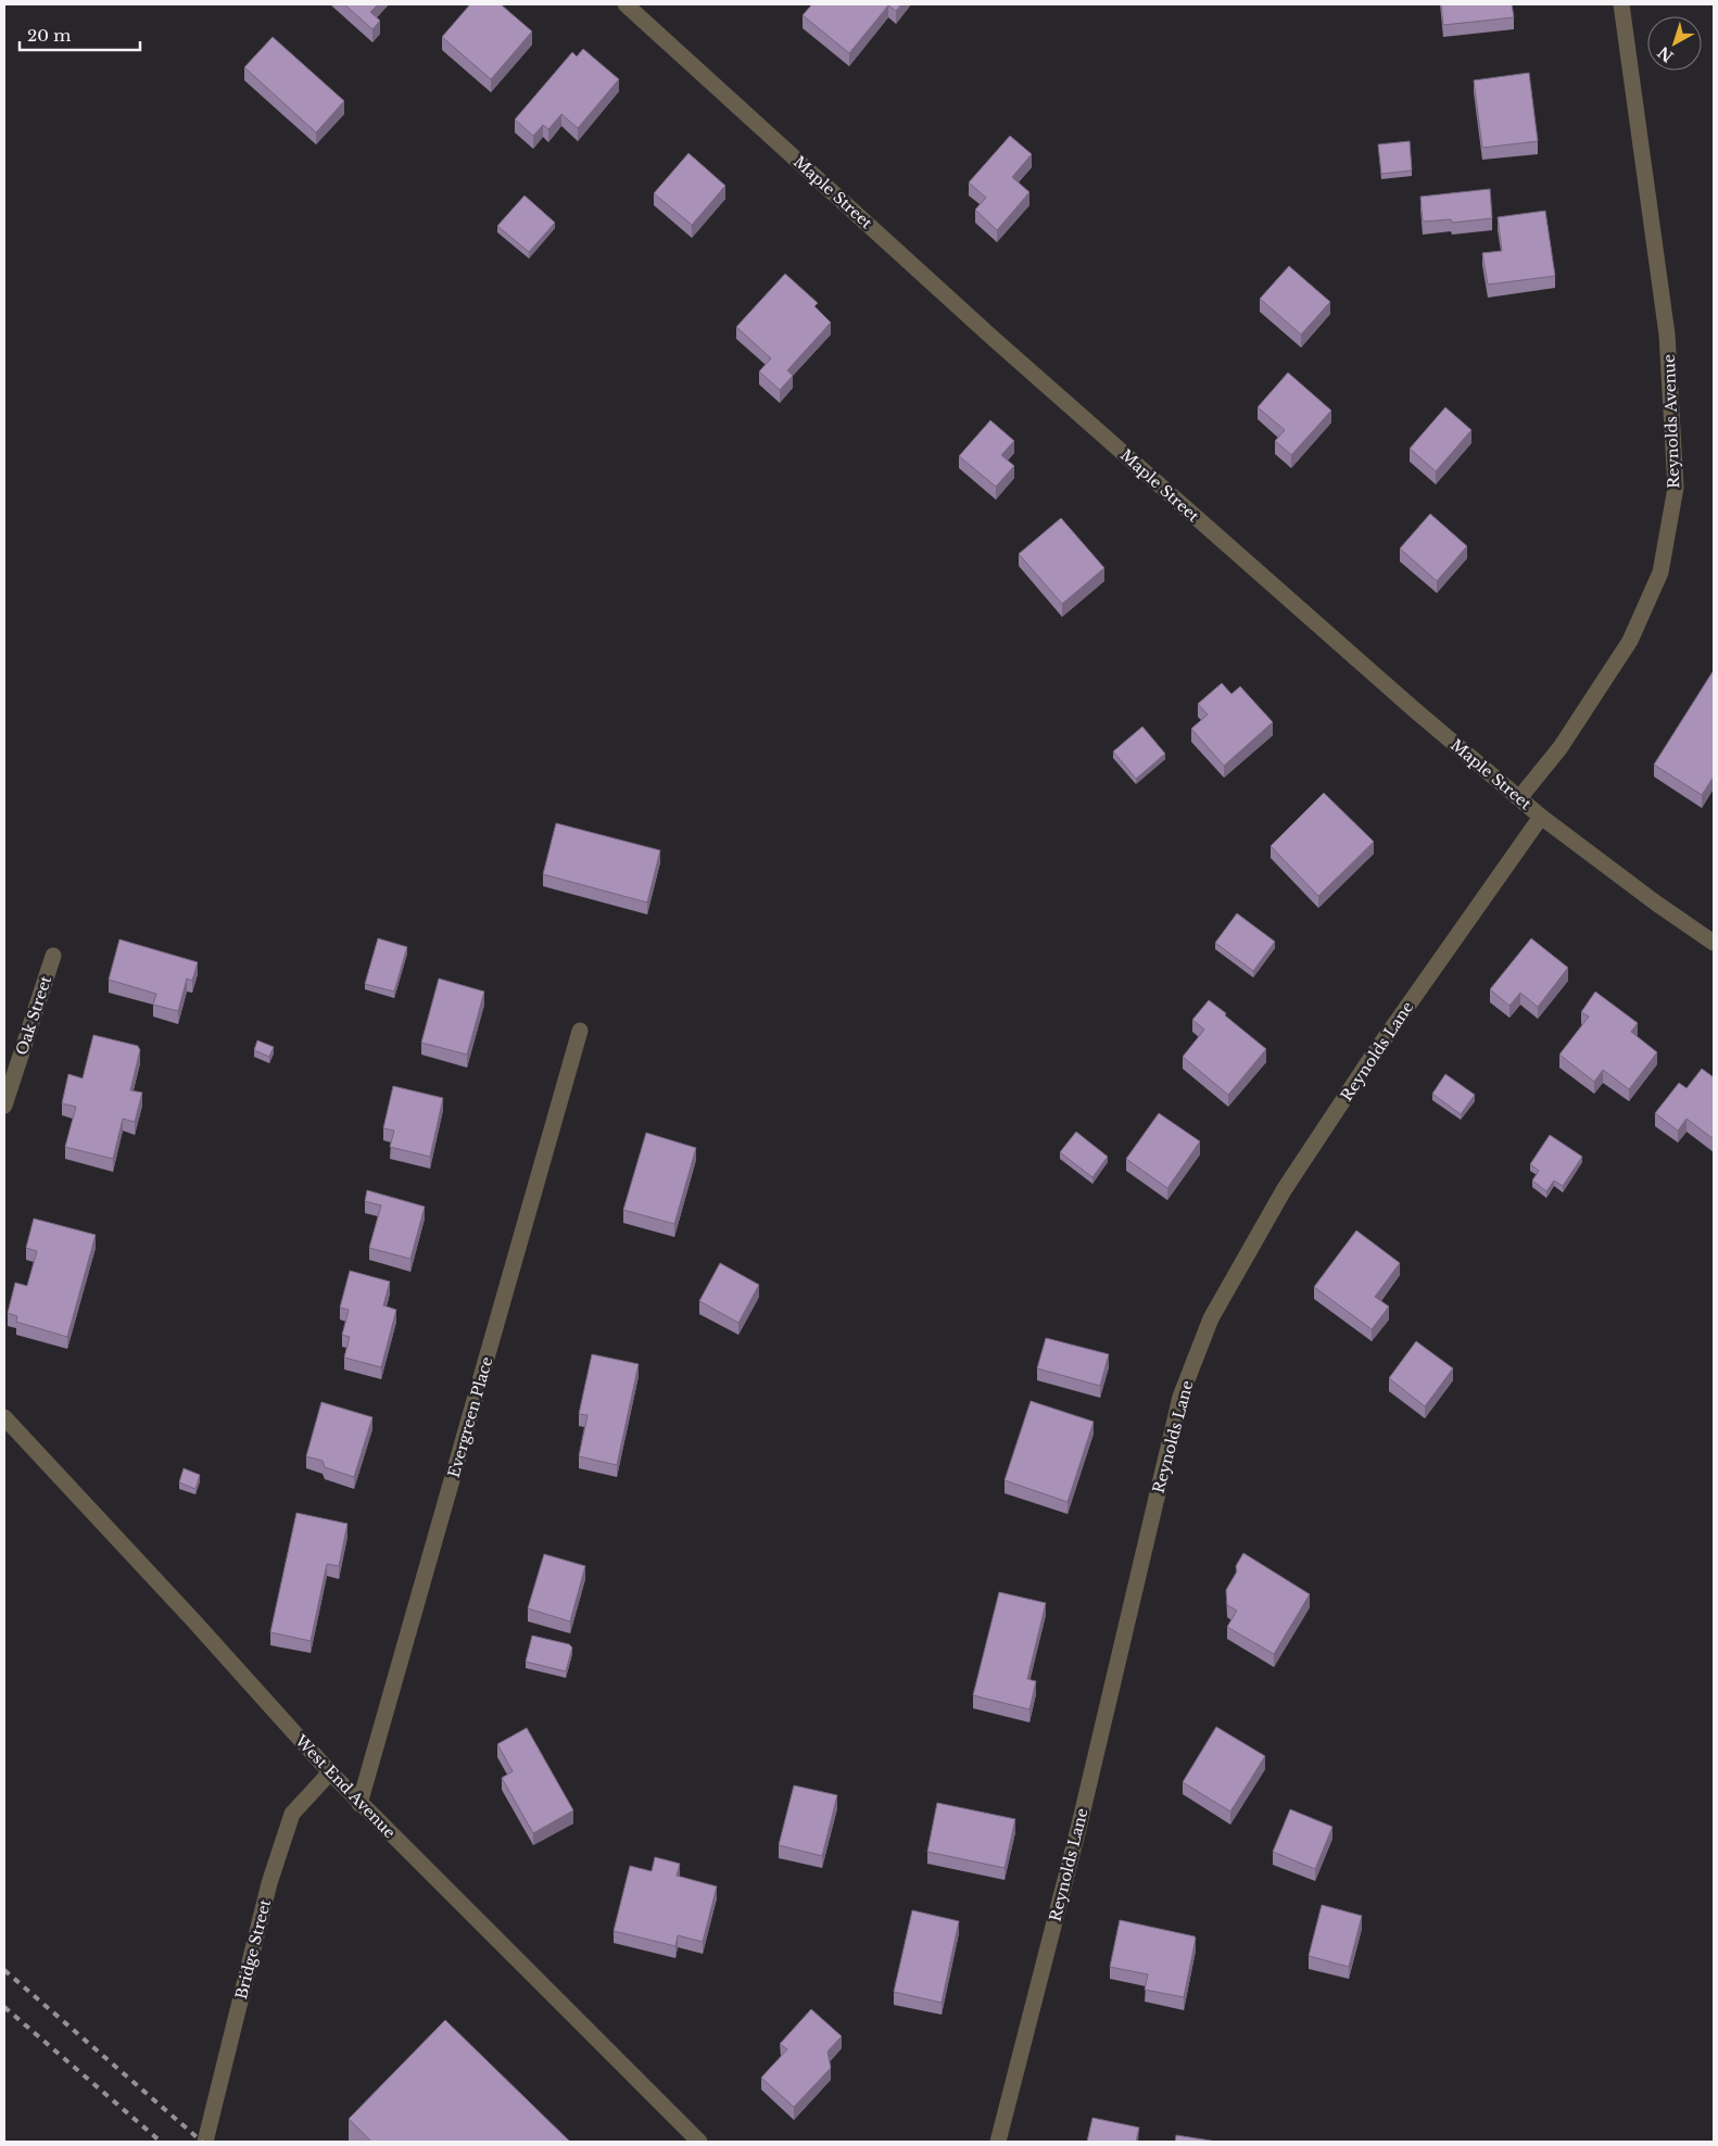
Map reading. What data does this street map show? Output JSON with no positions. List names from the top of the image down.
{
  "streets": {
    "street": [
      "Maple Street",
      "Reynolds Avenue",
      "Oak Street",
      "Reynolds Lane",
      "Evergreen Place",
      "West End Avenue",
      "Bridge Street"
    ]
  },
  "crossings": [
    ["Maple Street", "Reynolds Avenue"],
    ["Maple Street", "Reynolds Lane"],
    ["Evergreen Place", "West End Avenue"],
    ["West End Avenue", "Bridge Street"]
  ],
  "scale_bar": "20 m",
  "north": "bottom left"
}
